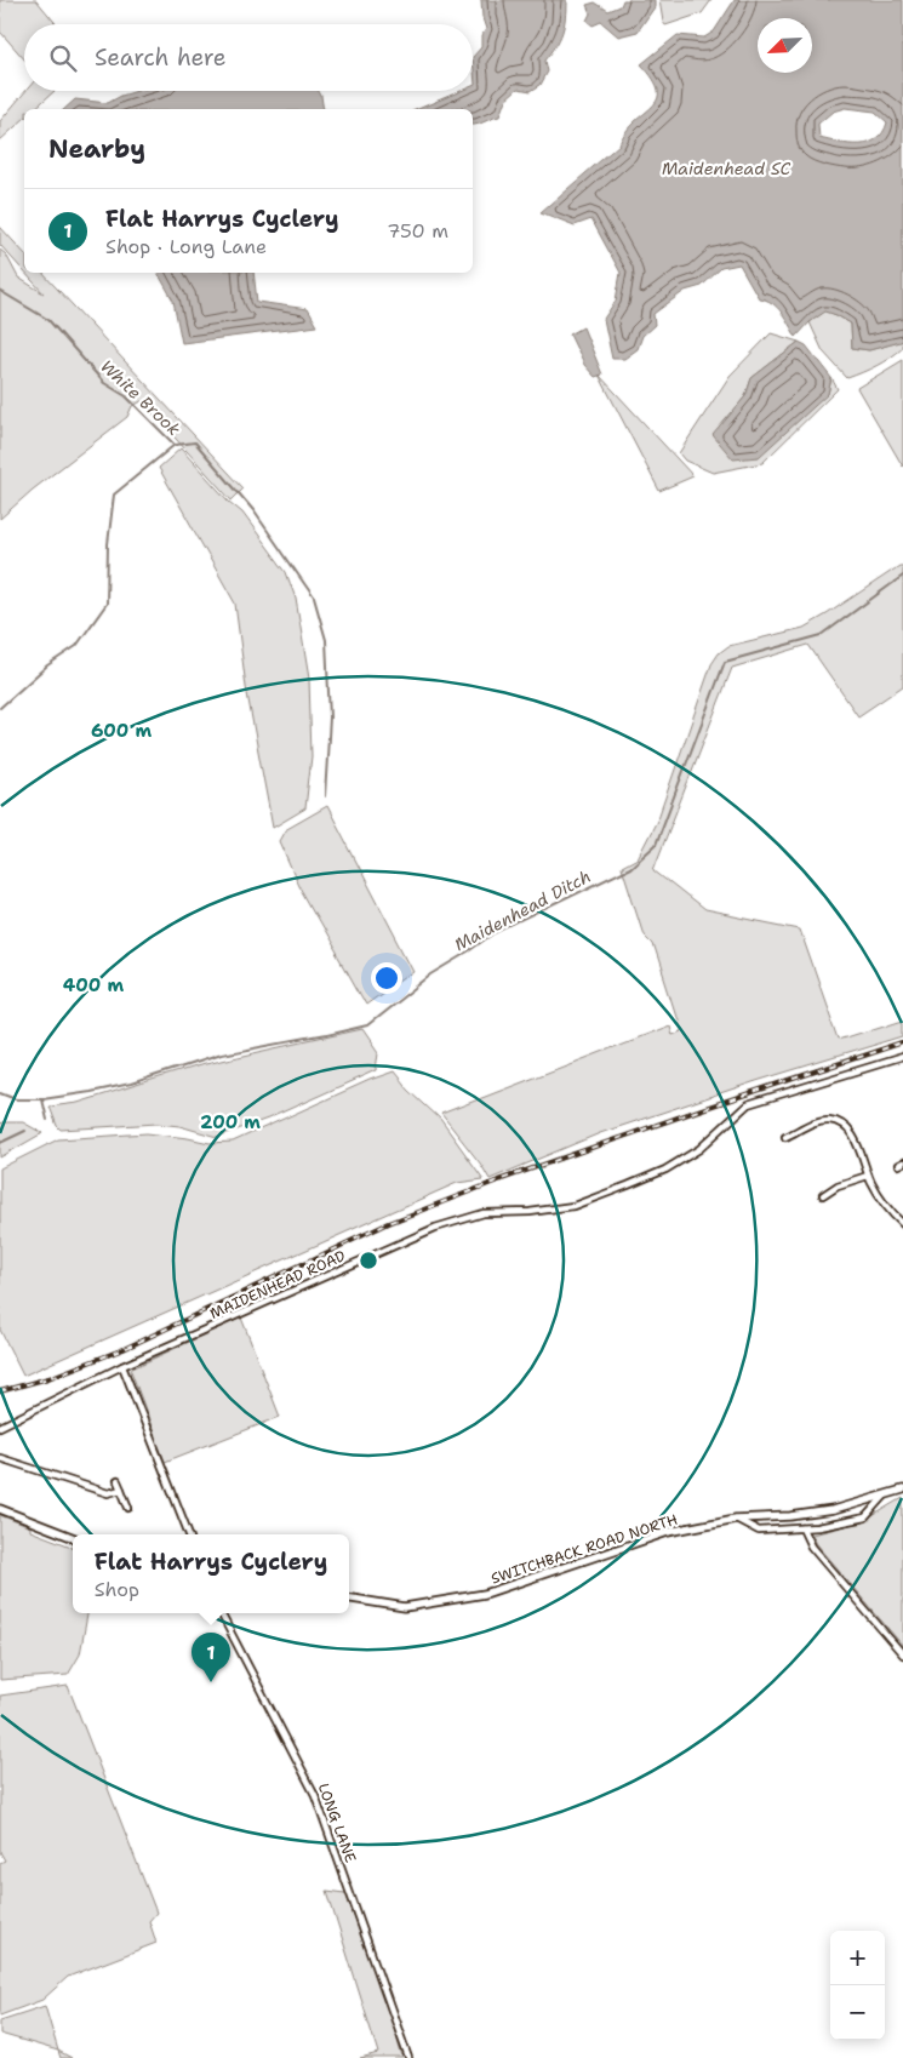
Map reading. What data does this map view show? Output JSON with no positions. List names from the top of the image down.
{
  "streets": {
    "main road": ["SWITCHBACK ROAD NORTH"],
    "street": ["MAIDENHEAD ROAD", "LONG LANE"]
  },
  "water": ["Maidenhead SC", "White Brook", "Maidenhead Ditch"],
  "north": "bottom left",
  "page": {
    "search": "Search here",
    "heading": "Nearby",
    "list": [
      {
        "mark": "1",
        "name": "Flat Harrys Cyclery",
        "note": "Shop · Long Lane",
        "value": "750 m"
      }
    ],
    "popup": ["Flat Harrys Cyclery", "Shop"],
    "pins": "1",
    "map_buttons": ["+", "−"]
  },
  "rings": ["600 m", "400 m", "200 m"]
}
